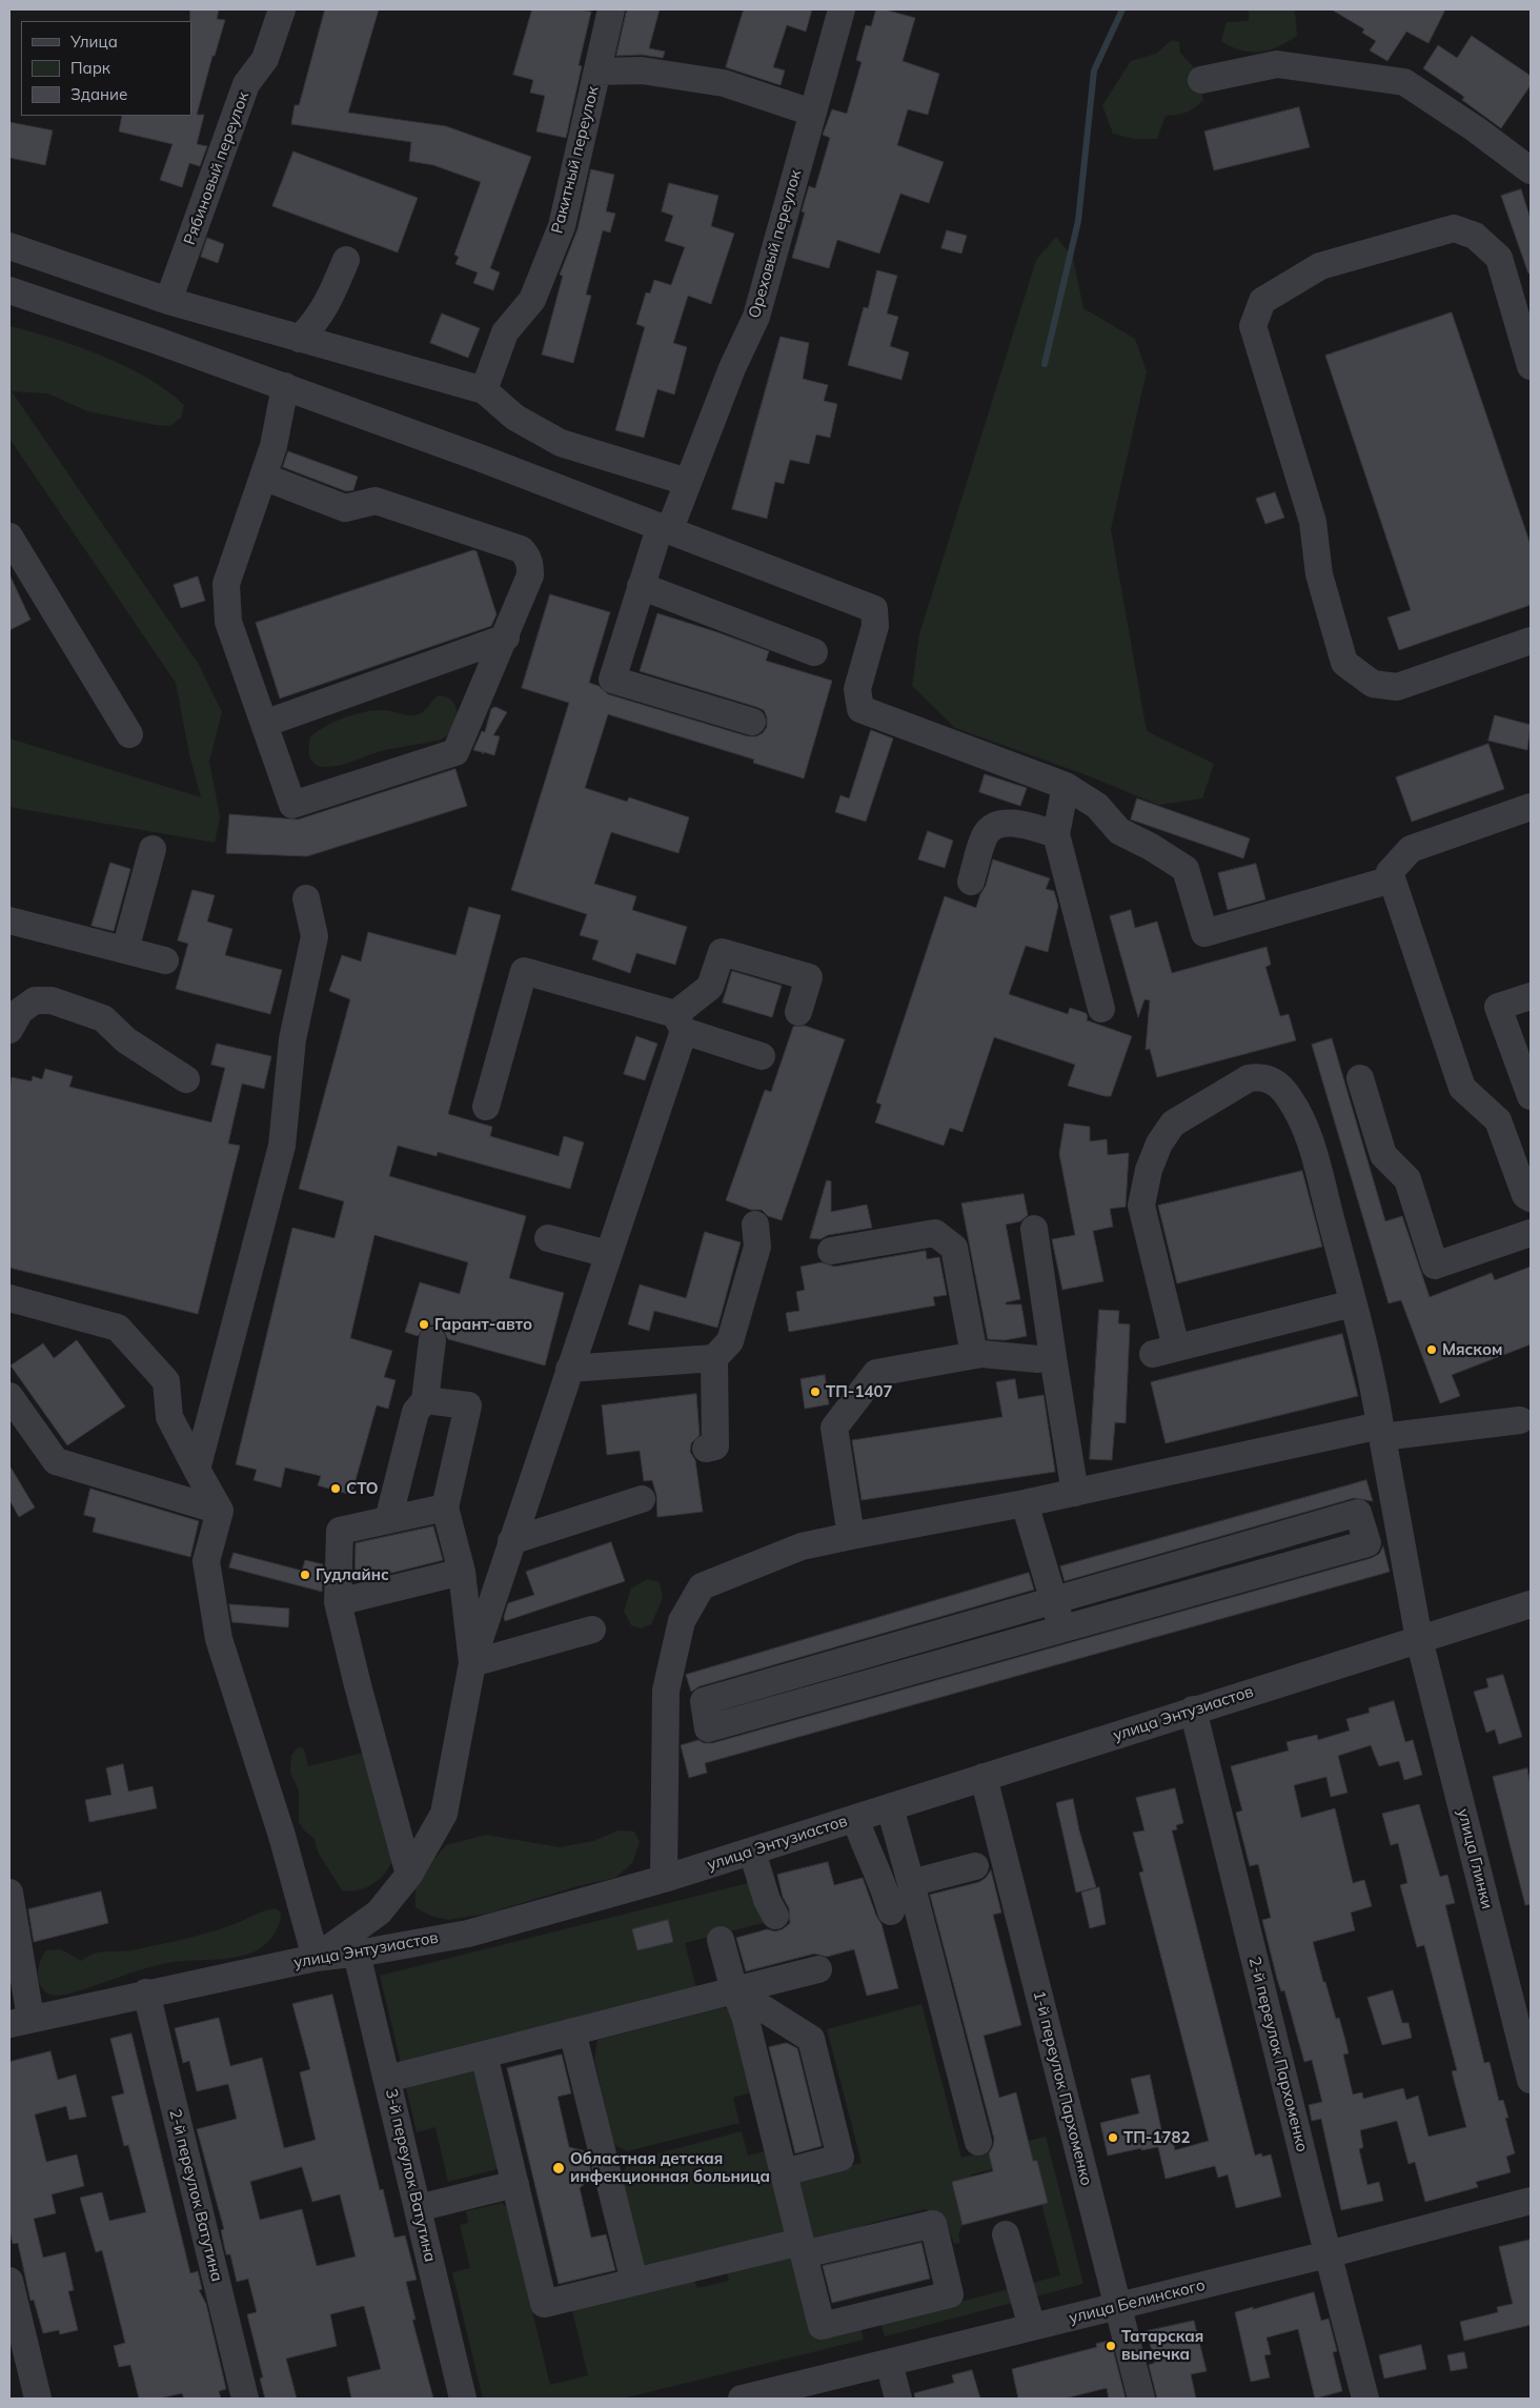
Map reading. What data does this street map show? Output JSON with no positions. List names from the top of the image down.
{
  "streets": {
    "street": [
      "Ракитный переулок",
      "Рябиновый переулок",
      "Ореховый переулок",
      "улица Энтузиастов",
      "улица Глинки",
      "2-й переулок Пархоменко",
      "1-й переулок Пархоменко",
      "3-й переулок Ватутина",
      "2-й переулок Ватутина",
      "улица Белинского"
    ]
  },
  "crossings": [
    ["улица Энтузиастов", "улица Глинки"],
    ["улица Энтузиастов", "2-й переулок Пархоменко"],
    ["улица Энтузиастов", "1-й переулок Пархоменко"],
    ["улица Энтузиастов", "3-й переулок Ватутина"],
    ["улица Энтузиастов", "2-й переулок Ватутина"],
    ["2-й переулок Пархоменко", "улица Белинского"],
    ["1-й переулок Пархоменко", "улица Белинского"]
  ],
  "places": [
    "Гарант-авто",
    "Мяском",
    "ТП-1407",
    "СТО",
    "Гудлайнс",
    "ТП-1782",
    "Областная детская инфекционная больница",
    "Татарская выпечка"
  ],
  "legend": ["Улица", "Парк", "Здание"]
}
